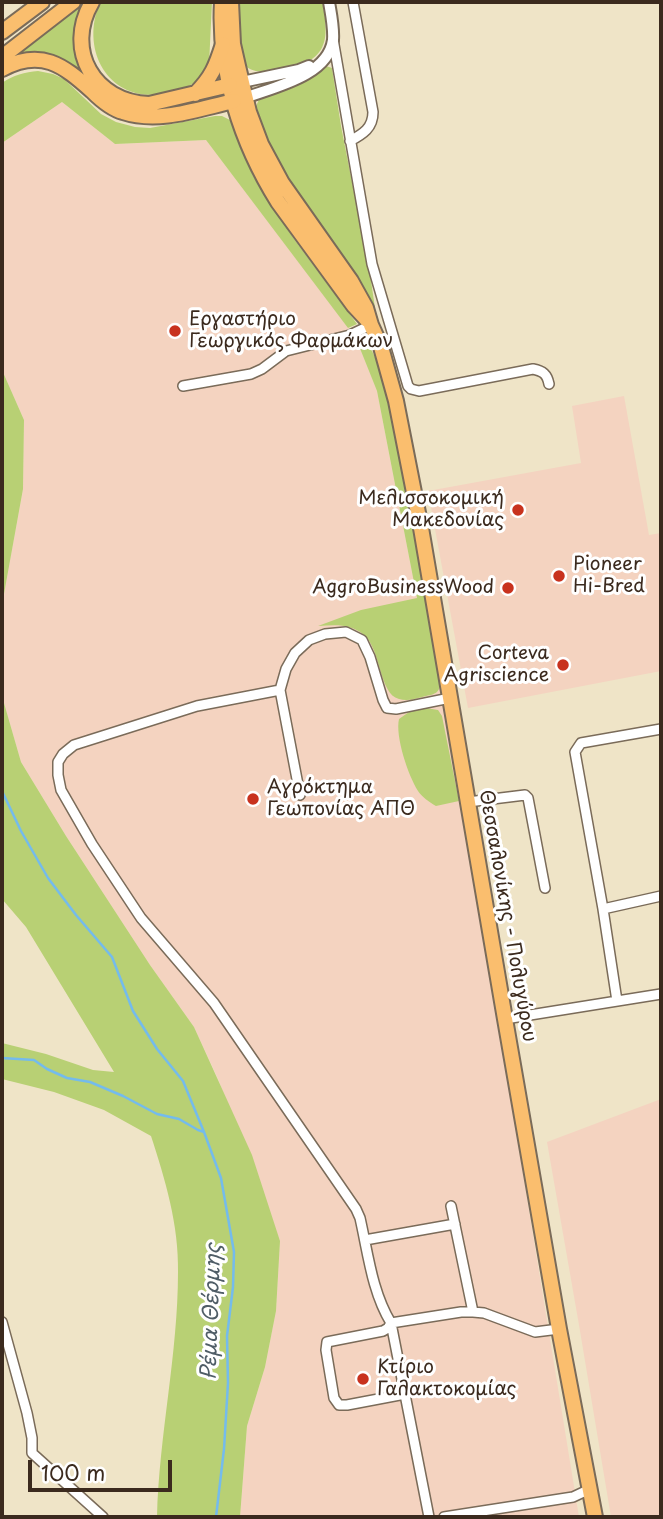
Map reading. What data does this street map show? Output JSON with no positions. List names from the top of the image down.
{
  "streets": {
    "main road": ["Θεσσαλονίκης - Πολυγύρου"]
  },
  "water": ["Ρέμα Θέρμης"],
  "places": [
    "Εργαστήριο Γεωργικός Φαρμάκων",
    "Μελισσοκομική Μακεδονίας",
    "Pioneer Hi-Bred",
    "AggroBusinessWood",
    "Corteva Agriscience",
    "Αγρόκτημα Γεωπονίας ΑΠΘ",
    "Κτίριο Γαλακτοκομίας"
  ],
  "scale_bar": "100 m"
}
